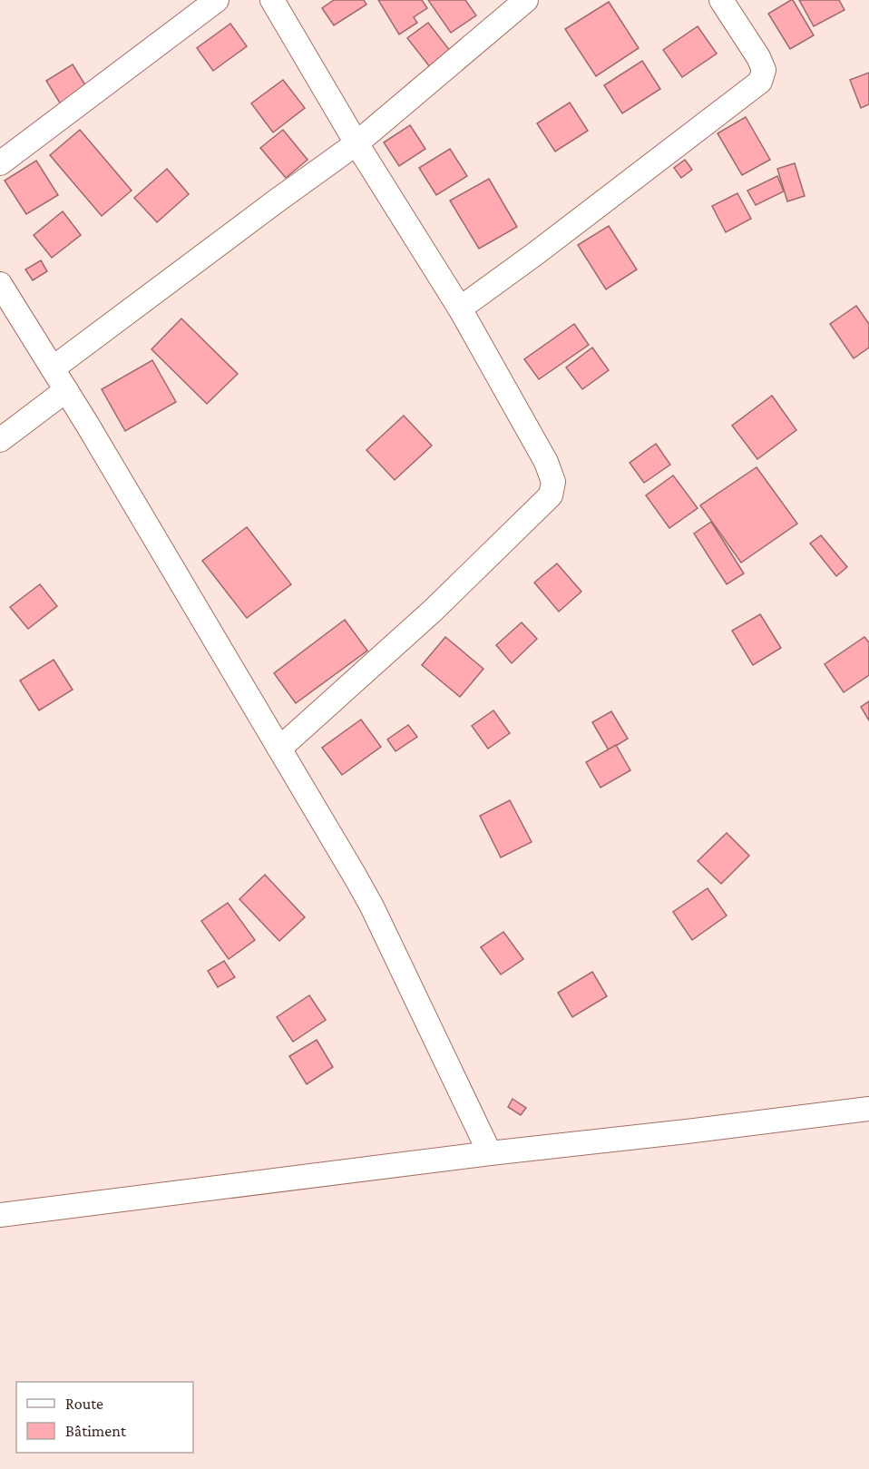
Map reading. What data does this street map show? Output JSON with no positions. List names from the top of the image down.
{
  "legend": ["Route", "Bâtiment"]
}
